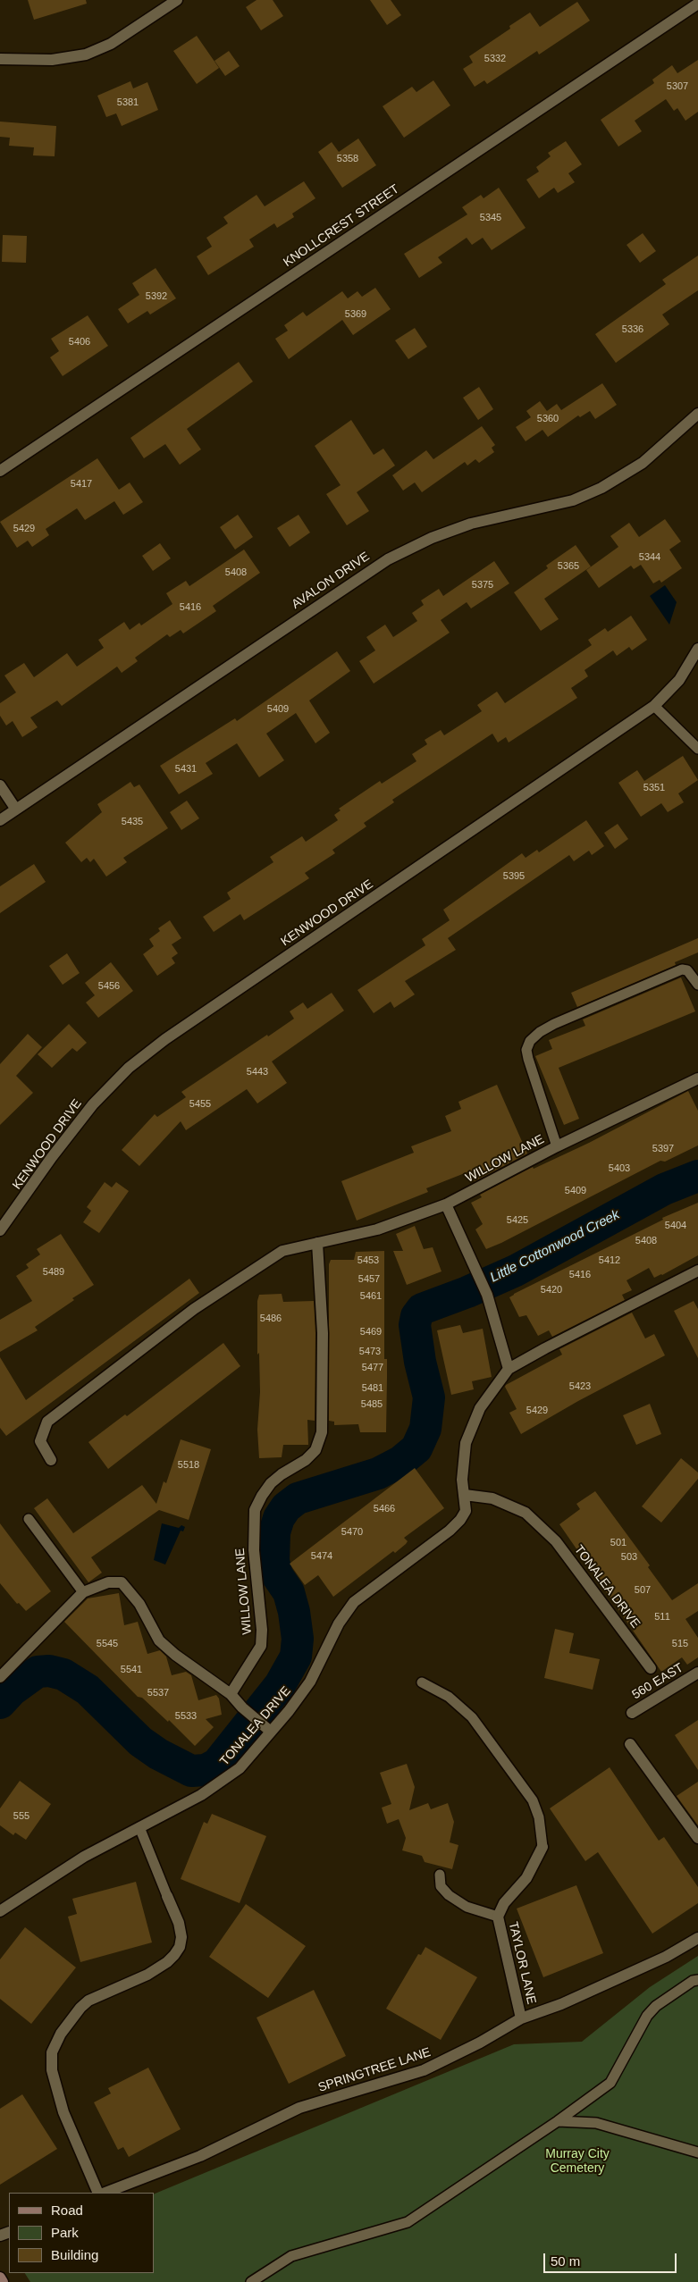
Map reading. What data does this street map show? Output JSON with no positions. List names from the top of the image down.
{
  "streets": {
    "street": [
      "KNOLLCREST STREET",
      "AVALON DRIVE",
      "KENWOOD DRIVE",
      "WILLOW LANE",
      "TONALEA DRIVE",
      "560 EAST",
      "TAYLOR LANE",
      "SPRINGTREE LANE"
    ]
  },
  "crossings": [
    ["TAYLOR LANE", "SPRINGTREE LANE"]
  ],
  "water": ["Little Cottonwood Creek"],
  "parks": ["Murray City Cemetery"],
  "house_numbers": [
    "5332",
    "5307",
    "5381",
    "5358",
    "5345",
    "5392",
    "5369",
    "5336",
    "5406",
    "5360",
    "5417",
    "5429",
    "5344",
    "5365",
    "5408",
    "5375",
    "5416",
    "5409",
    "5431",
    "5351",
    "5435",
    "5395",
    "5456",
    "5443",
    "5455",
    "5397",
    "5403",
    "5409",
    "5425",
    "5404",
    "5408",
    "5453",
    "5412",
    "5489",
    "5416",
    "5457",
    "5420",
    "5461",
    "5486",
    "5469",
    "5473",
    "5477",
    "5423",
    "5481",
    "5485",
    "5429",
    "5518",
    "5466",
    "5470",
    "501",
    "5474",
    "503",
    "507",
    "511",
    "5545",
    "515",
    "5541",
    "5537",
    "5533",
    "555"
  ],
  "legend": ["Road", "Park", "Building"],
  "scale_bar": "50 m"
}
